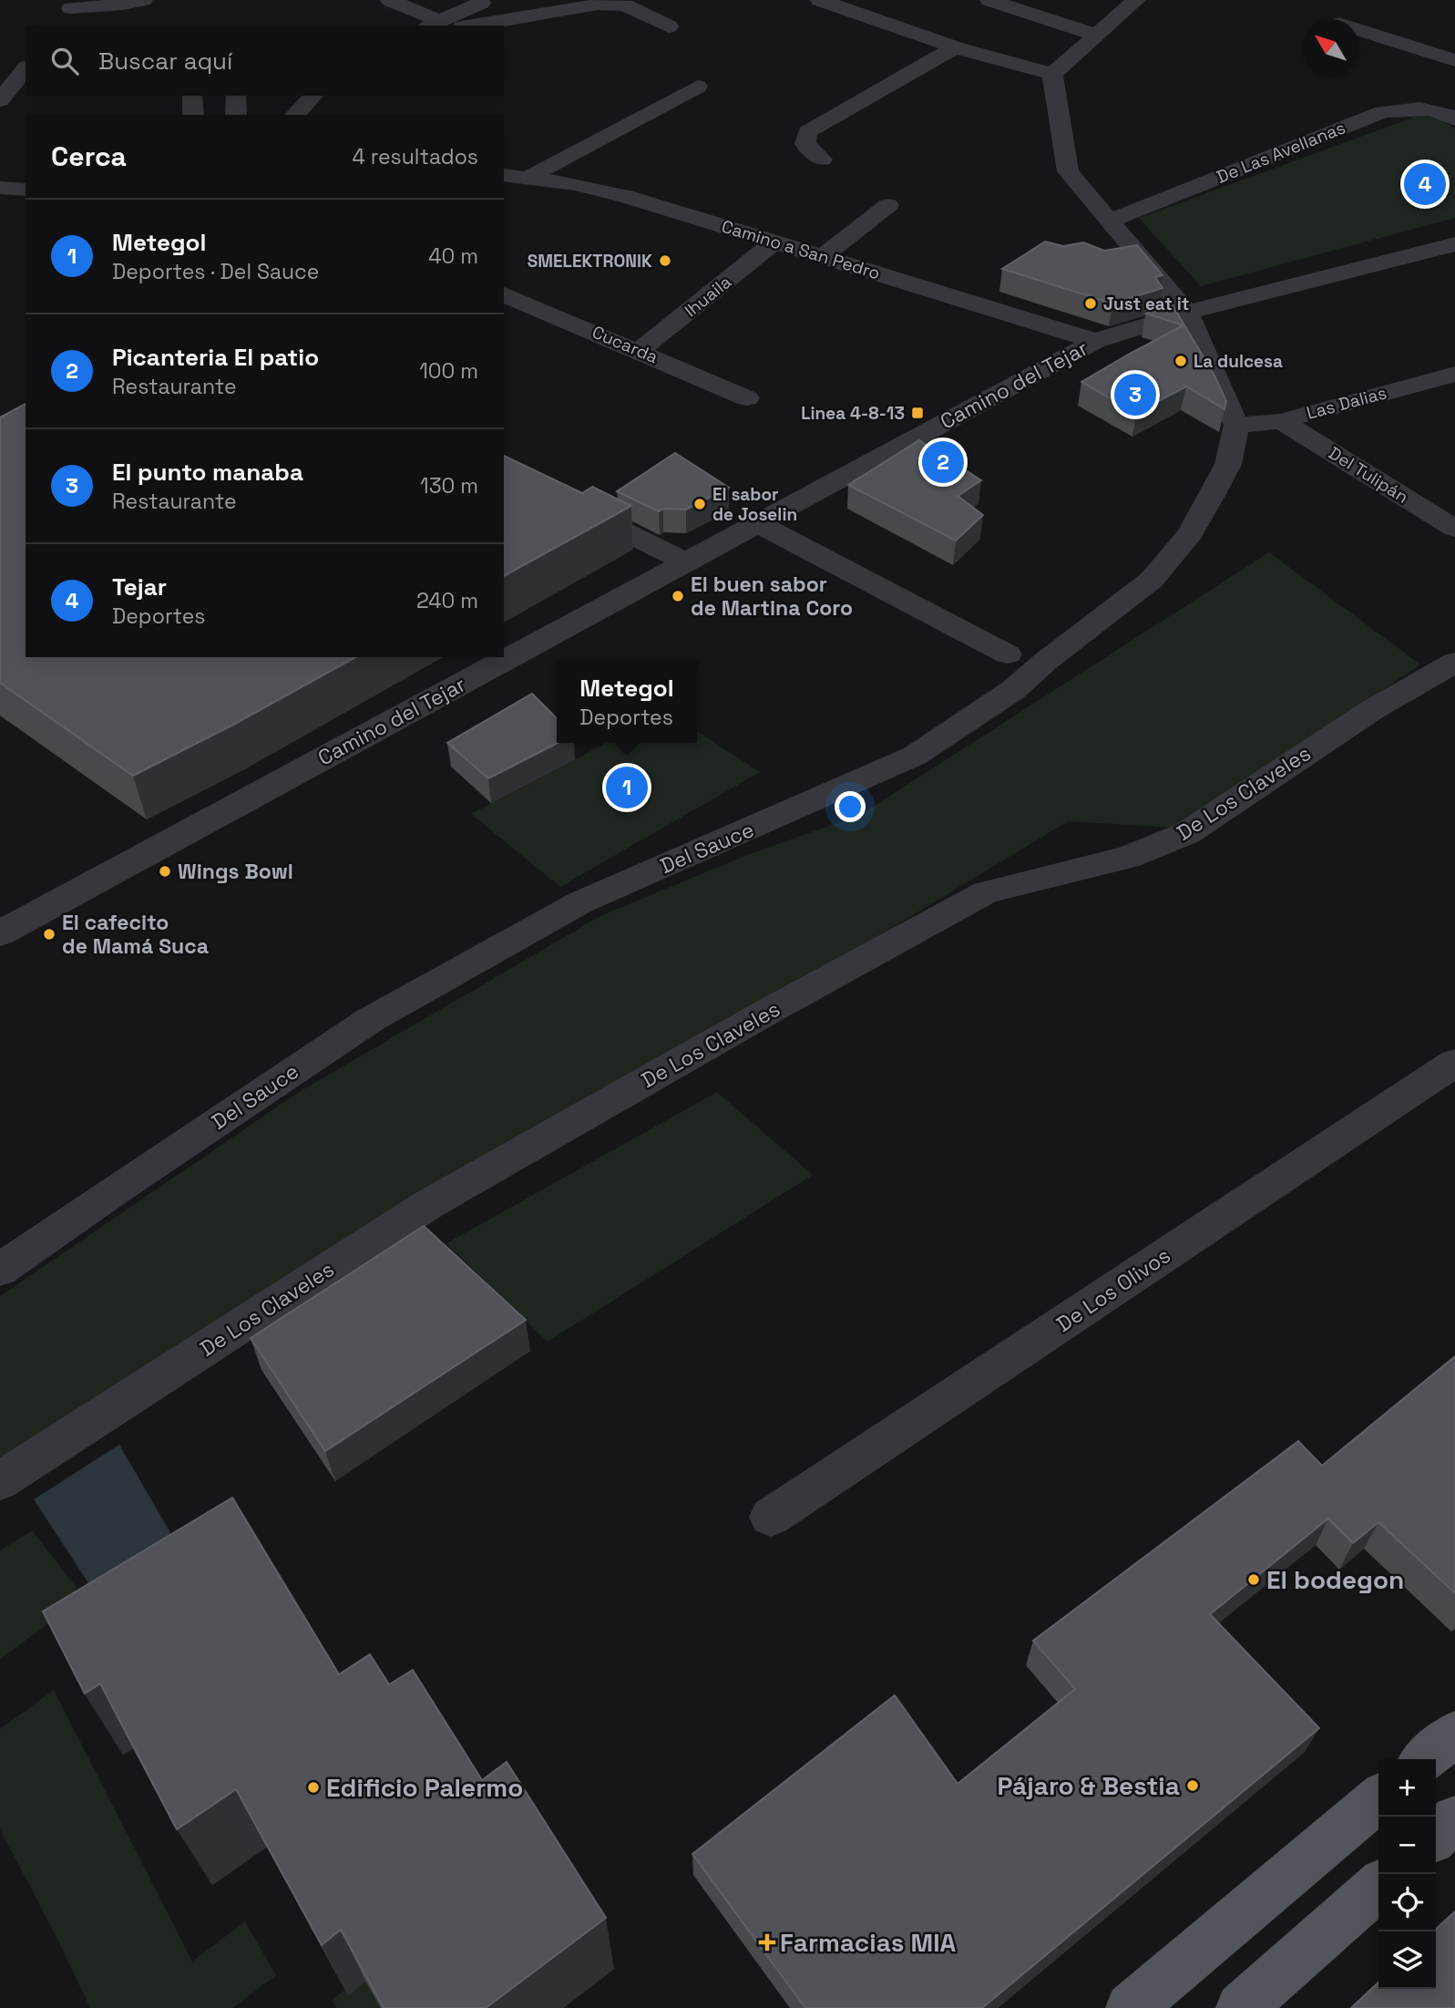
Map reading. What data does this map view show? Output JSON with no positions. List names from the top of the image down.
{
  "streets": {
    "street": [
      "De Las Avellanas",
      "Camino a San Pedro",
      "Ihuaila",
      "Cucarda",
      "Camino del Tejar",
      "Las Dalias",
      "Del Tulipán",
      "De Los Claveles",
      "Del Sauce",
      "De Los Olivos"
    ]
  },
  "crossings": [
    ["Camino a San Pedro", "Ihuaila"],
    ["Camino a San Pedro", "Camino del Tejar"],
    ["Ihuaila", "Cucarda"],
    ["Las Dalias", "Del Tulipán"],
    ["Las Dalias", "Del Sauce"]
  ],
  "places": {
    "other": [
      "SMELEKTRONIK",
      "Just eat it",
      "La dulcesa",
      "El sabor de Joselin",
      "El buen sabor de Martina Coro",
      "Wings Bowl",
      "El cafecito de Mamá Suca",
      "El bodegon",
      "Pájaro & Bestia",
      "Edificio Palermo"
    ],
    "transit": ["Linea 4-8-13"],
    "health": ["Farmacias MIA"]
  },
  "north": "top left",
  "page": {
    "search": "Buscar aquí",
    "heading": ["Cerca", "4 resultados"],
    "pins": [
      "4",
      "3",
      "2",
      "1"
    ],
    "list": [
      {
        "mark": "1",
        "name": "Metegol",
        "note": "Deportes · Del Sauce",
        "value": "40 m"
      },
      {
        "mark": "2",
        "name": "Picanteria El patio",
        "note": "Restaurante",
        "value": "100 m"
      },
      {
        "mark": "3",
        "name": "El punto manaba",
        "note": "Restaurante",
        "value": "130 m"
      },
      {
        "mark": "4",
        "name": "Tejar",
        "note": "Deportes",
        "value": "240 m"
      }
    ],
    "popup": ["Metegol", "Deportes"],
    "map_buttons": ["+", "−"]
  }
}
